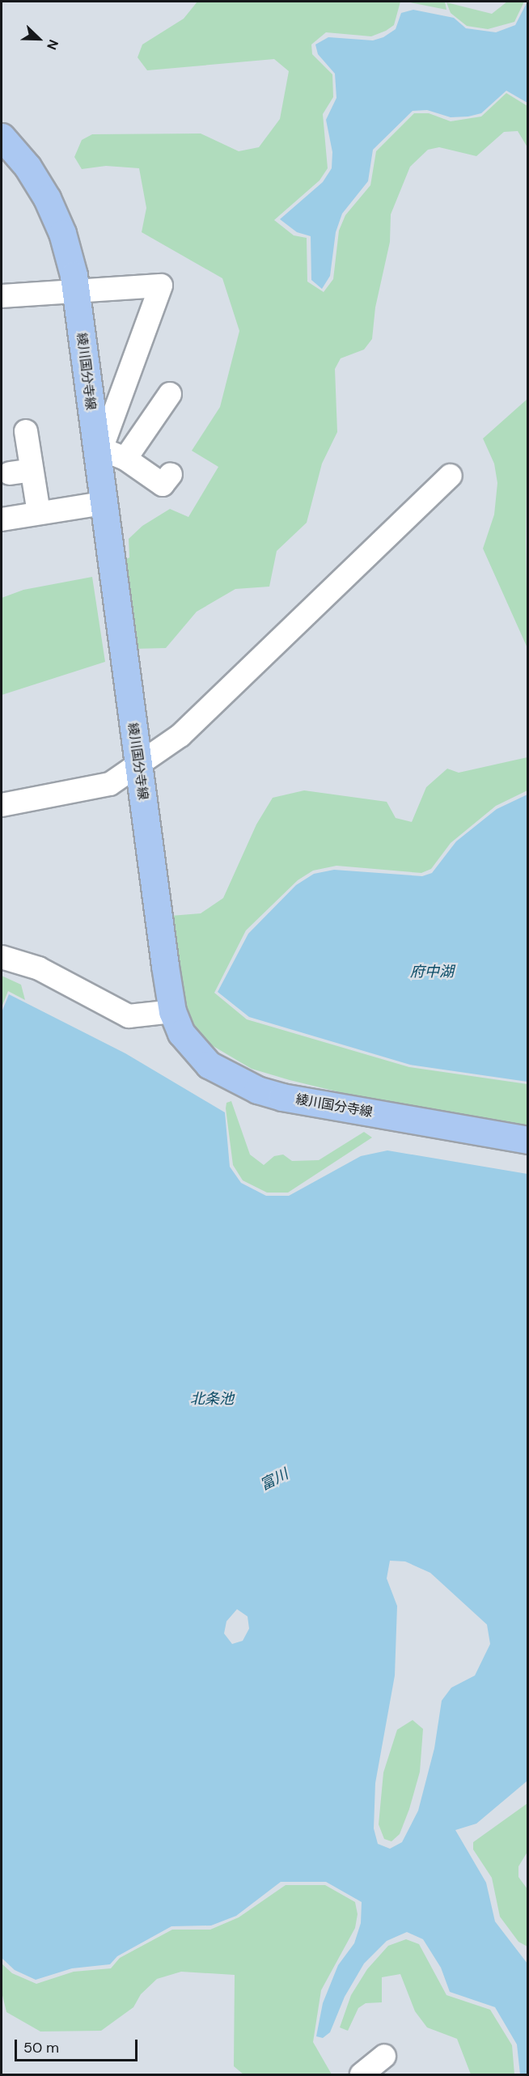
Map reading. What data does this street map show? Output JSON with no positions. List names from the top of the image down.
{
  "streets": {
    "main road": ["綾川国分寺線"]
  },
  "water": ["府中湖", "北条池", "富川"],
  "scale_bar": "50 m",
  "north": "bottom right"
}
